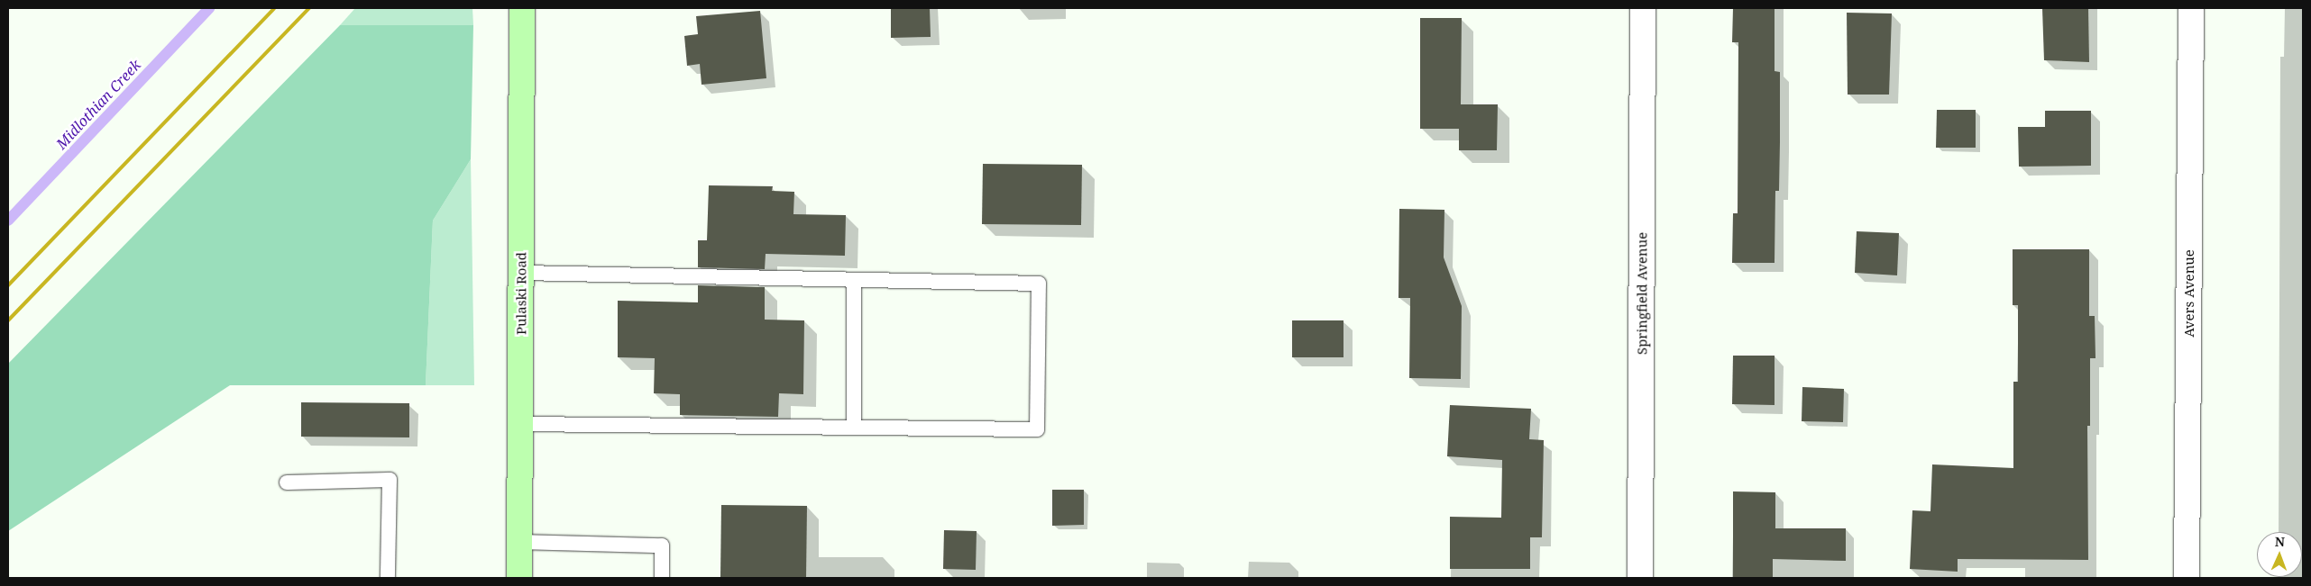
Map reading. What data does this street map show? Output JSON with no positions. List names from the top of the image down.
{
  "streets": {
    "main road": ["Pulaski Road"],
    "street": ["Springfield Avenue", "Avers Avenue"]
  },
  "water": ["Midlothian Creek"],
  "north": "top"
}
